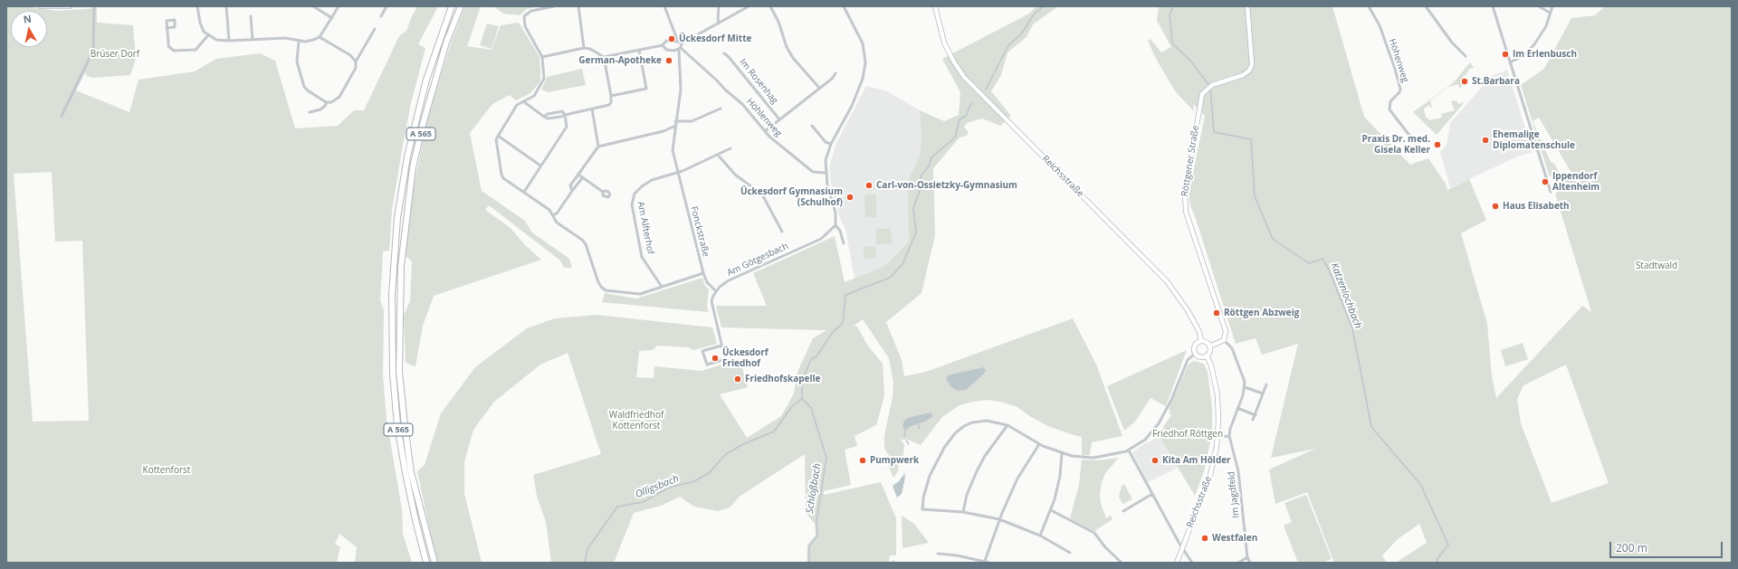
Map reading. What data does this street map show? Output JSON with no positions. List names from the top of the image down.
{
  "streets": {
    "highway": ["A 565"],
    "main road": ["Röttgener Straße", "Reichsstraße"],
    "street": [
      "Höhenweg",
      "Im Rosenhag",
      "Höhlenweg",
      "Am Alfterhof",
      "Fonckstraße",
      "Am Götgesbach",
      "Im Jagdfeld"
    ]
  },
  "crossings": [
    ["Höhlenweg", "Fonckstraße"],
    ["Am Alfterhof", "Fonckstraße"],
    ["Fonckstraße", "Am Götgesbach"]
  ],
  "water": ["Katzenlochbach", "Olligsbach", "Schloßbach"],
  "parks": [
    "Brüser Dorf",
    "Stadtwald",
    "Waldfriedhof Kottenforst",
    "Friedhof Röttgen",
    "Kottenforst"
  ],
  "places": [
    "Ückesdorf Mitte",
    "Im Erlenbusch",
    "German-Apotheke",
    "St.Barbara",
    "Ehemalige Diplomatenschule",
    "Praxis Dr. med. Gisela Keller",
    "Ippendorf Altenheim",
    "Carl-von-Ossietzky-Gymnasium",
    "Ückesdorf Gymnasium (Schulhof)",
    "Haus Elisabeth",
    "Röttgen Abzweig",
    "Ückesdorf Friedhof",
    "Friedhofskapelle",
    "Pumpwerk",
    "Kita Am Hölder",
    "Westfalen"
  ],
  "scale_bar": "200 m",
  "north": "top"
}
